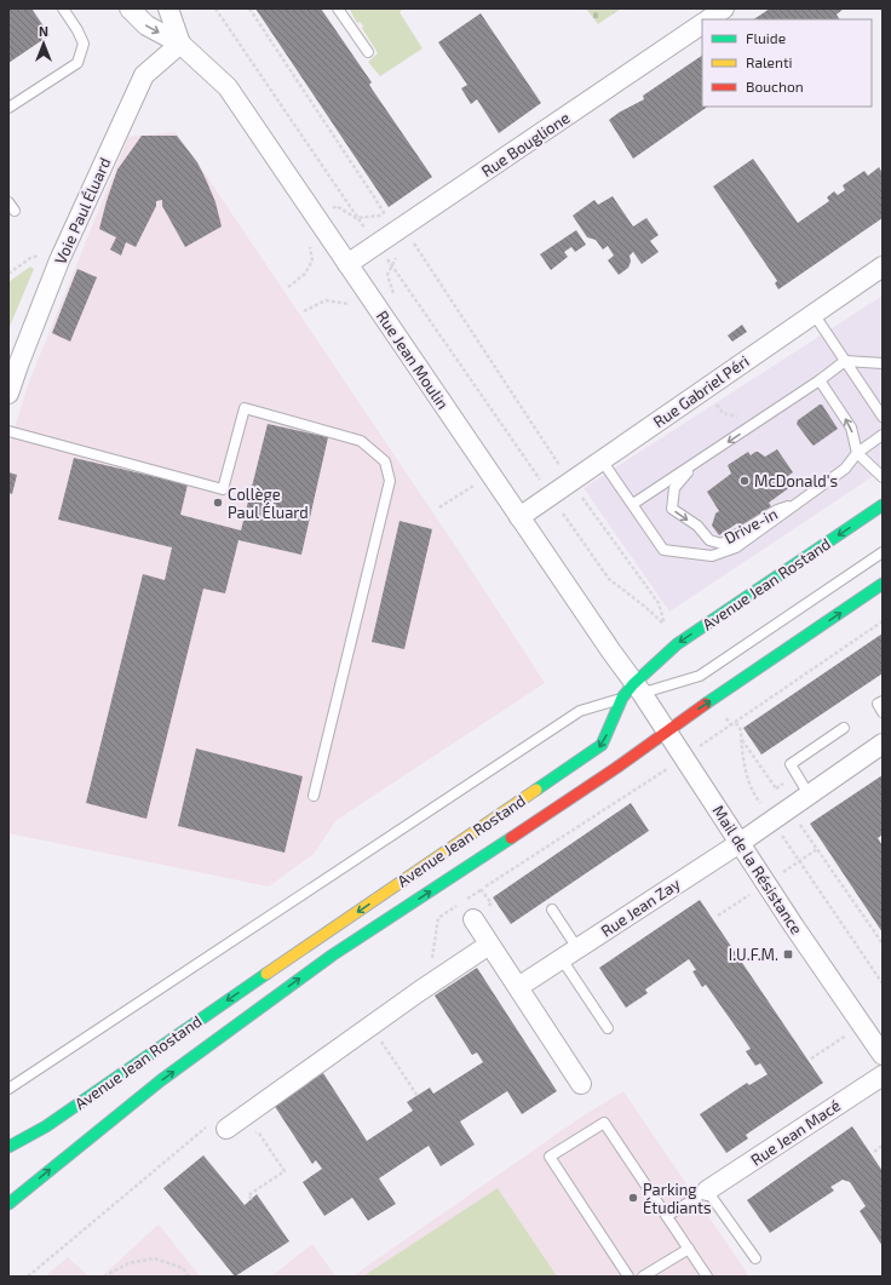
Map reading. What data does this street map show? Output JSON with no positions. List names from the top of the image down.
{
  "streets": {
    "main road": ["Avenue Jean Rostand"],
    "street": [
      "Rue Bouglione",
      "Voie Paul Éluard",
      "Rue Jean Moulin",
      "Rue Gabriel Péri",
      "Mail de la Résistance",
      "Rue Jean Zay",
      "Rue Jean Macé"
    ],
    "lane": ["Drive-in"]
  },
  "crossings": [
    ["Rue Bouglione", "Rue Jean Moulin"],
    ["Voie Paul Éluard", "Rue Jean Moulin"],
    ["Rue Jean Moulin", "Rue Gabriel Péri"],
    ["Rue Jean Moulin", "Avenue Jean Rostand"],
    ["Rue Jean Moulin", "Mail de la Résistance"],
    ["Avenue Jean Rostand", "Mail de la Résistance"],
    ["Mail de la Résistance", "Rue Jean Zay"]
  ],
  "places": {
    "other": ["McDonald's", "Collège Paul Éluard", "Parking Étudiants"],
    "transit": ["I.U.F.M."]
  },
  "legend": ["Fluide", "Ralenti", "Bouchon"],
  "north": "top"
}
